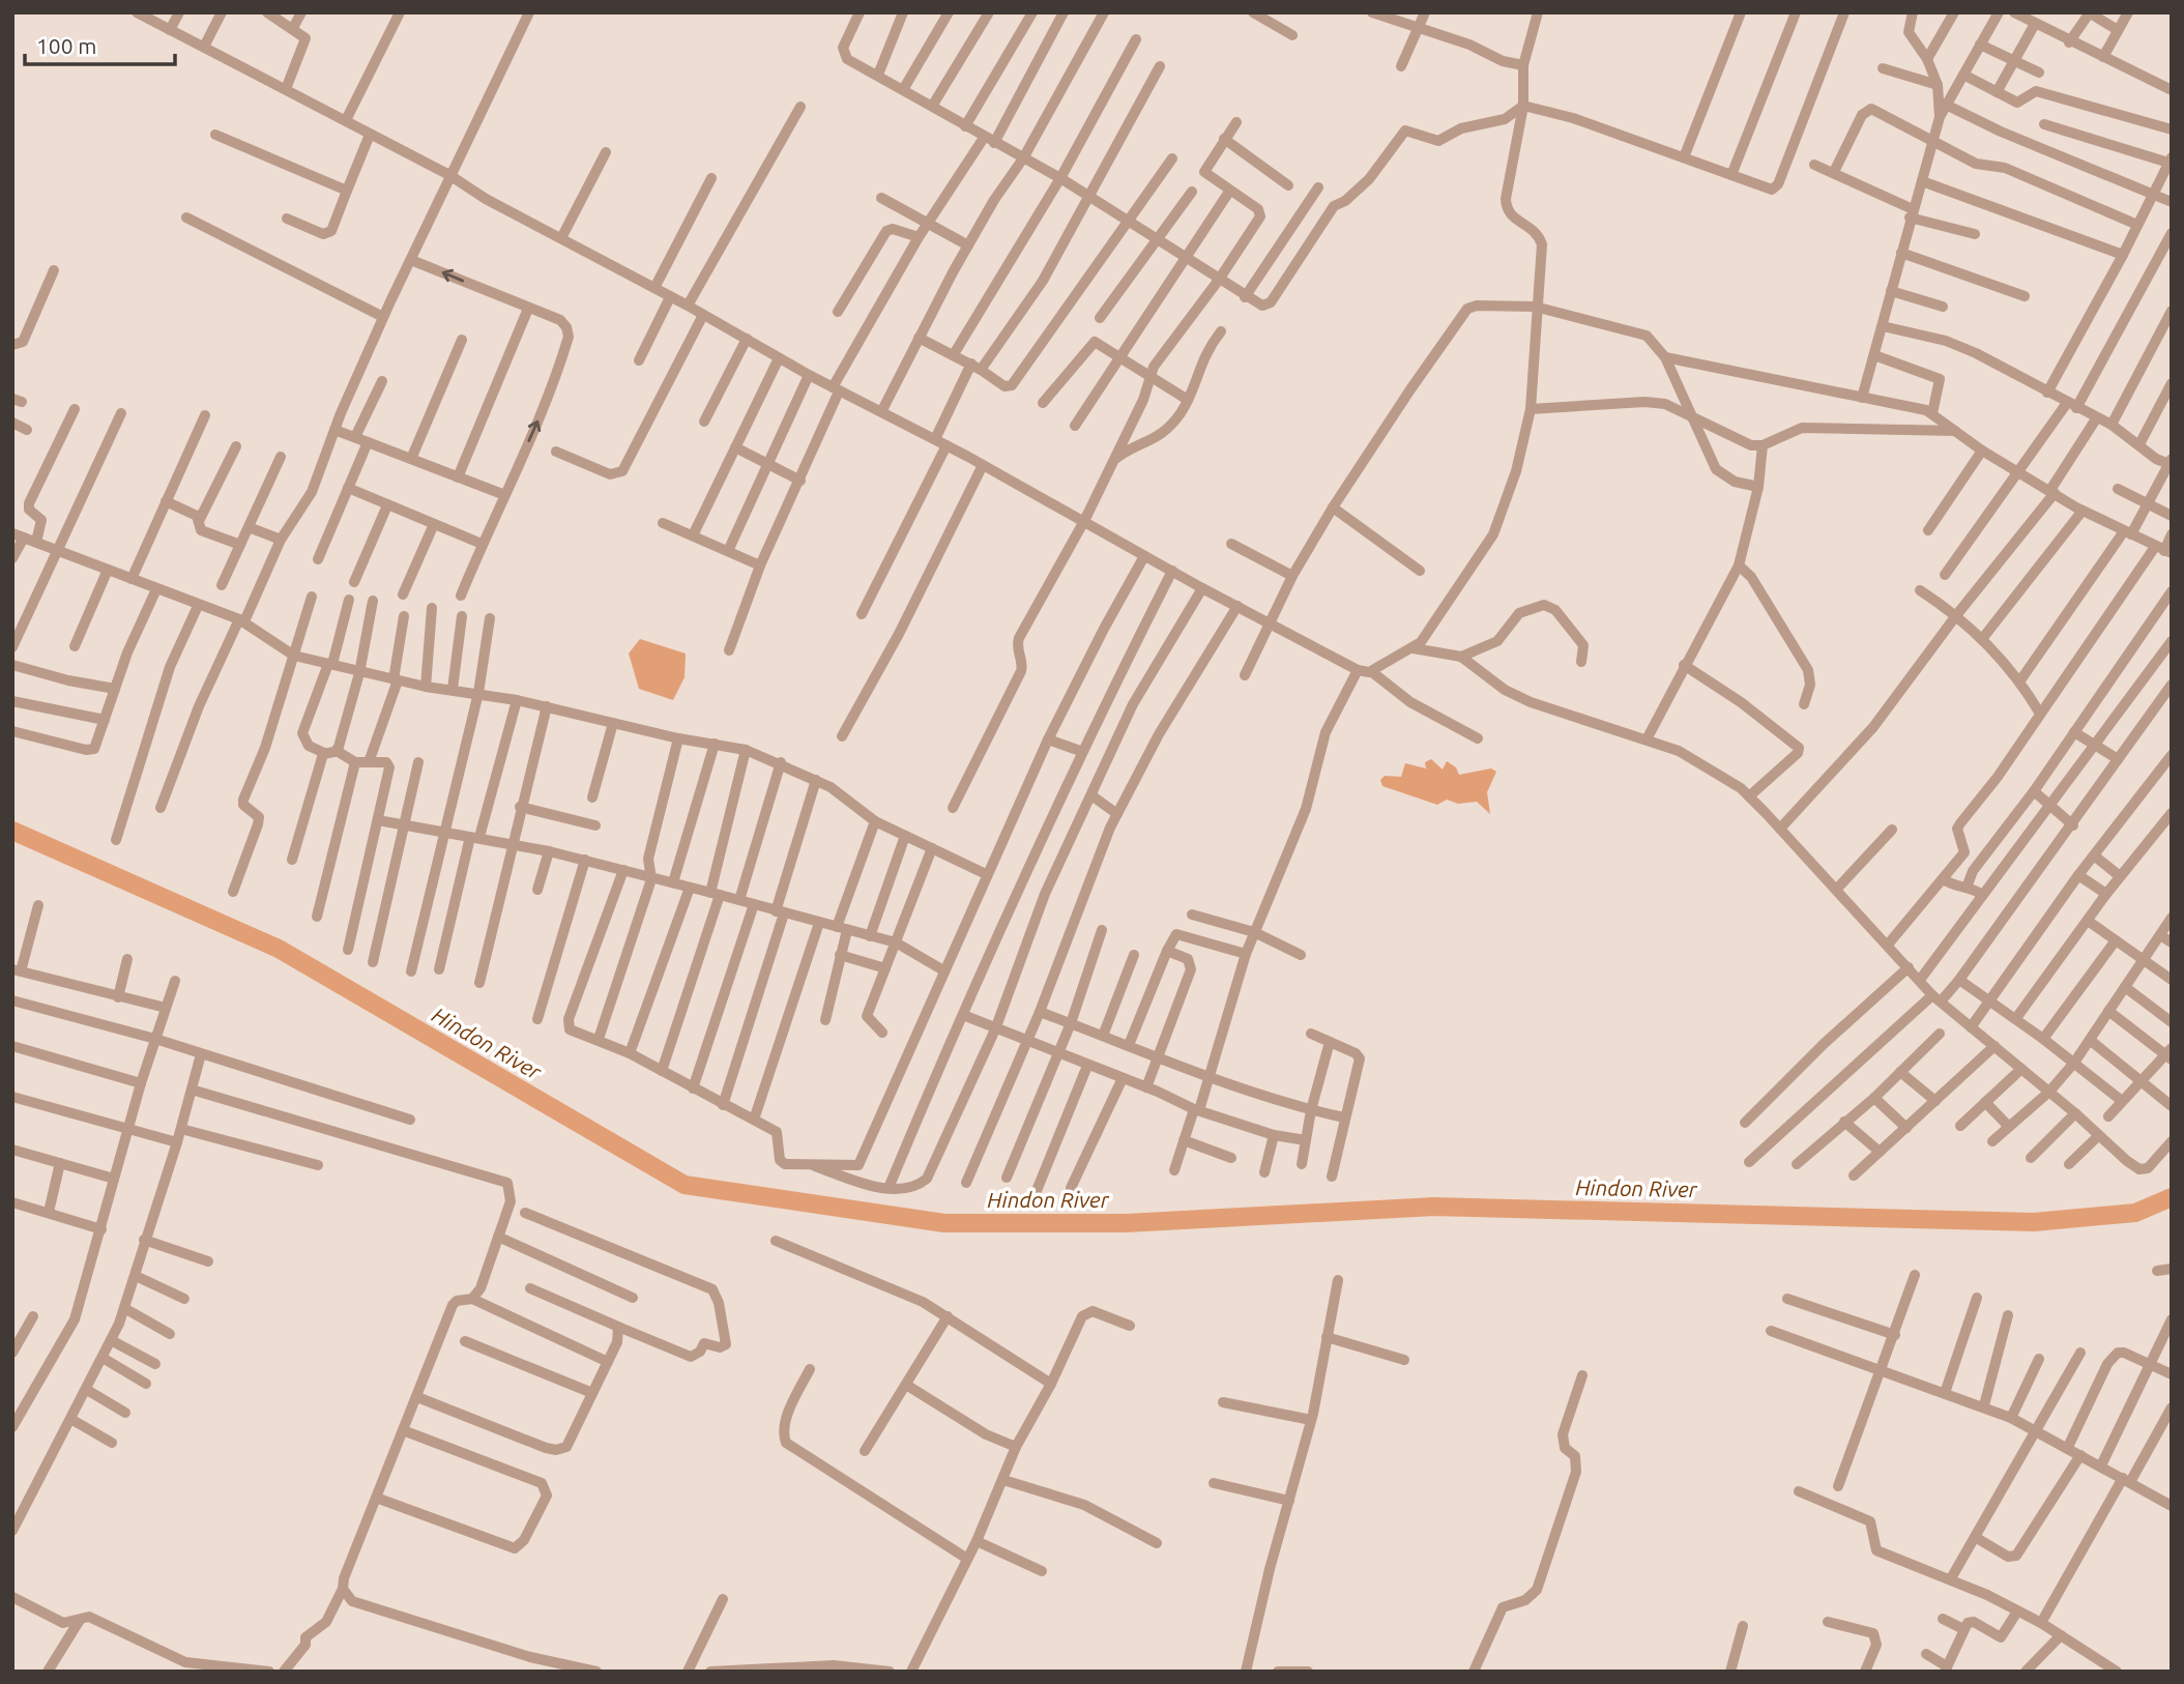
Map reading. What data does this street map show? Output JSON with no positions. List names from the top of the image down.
{
  "water": ["Hindon River"],
  "scale_bar": "100 m"
}
